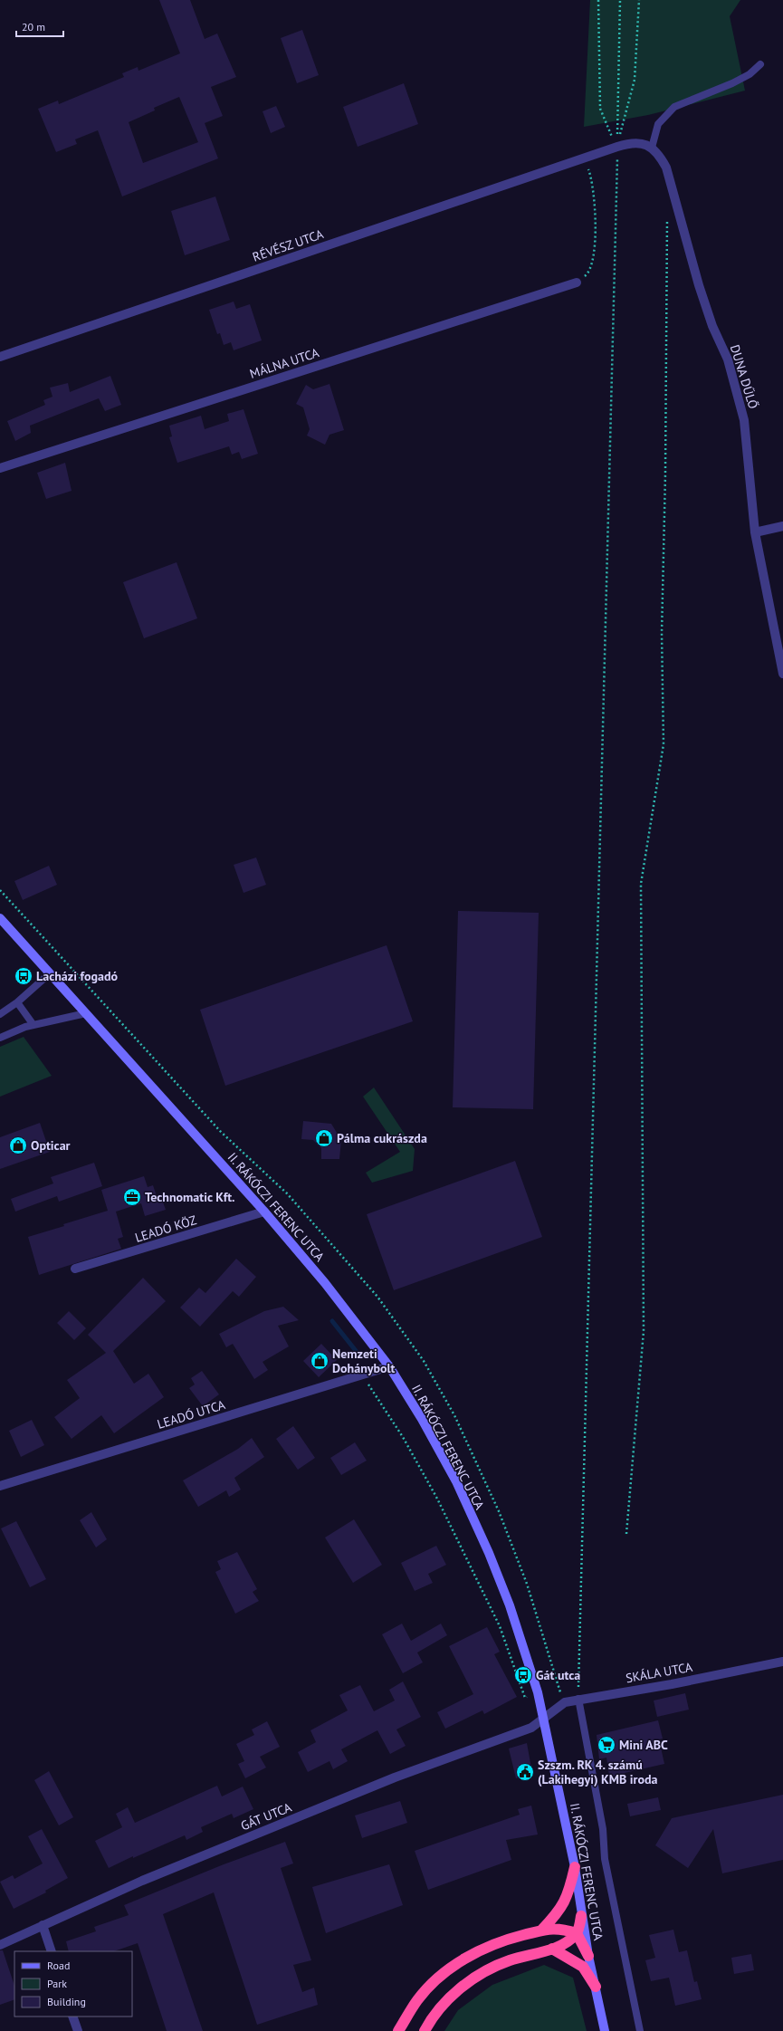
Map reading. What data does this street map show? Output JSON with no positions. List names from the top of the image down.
{
  "streets": {
    "main road": ["II. RÁKÓCZI FERENC UTCA"],
    "street": [
      "RÉVÉSZ UTCA",
      "MÁLNA UTCA",
      "DUNA DŰLŐ",
      "LEADÓ KÖZ",
      "LEADÓ UTCA",
      "SKÁLA UTCA",
      "GÁT UTCA"
    ]
  },
  "crossings": [
    ["II. RÁKÓCZI FERENC UTCA", "LEADÓ KÖZ"],
    ["II. RÁKÓCZI FERENC UTCA", "LEADÓ UTCA"],
    ["II. RÁKÓCZI FERENC UTCA", "SKÁLA UTCA"],
    ["II. RÁKÓCZI FERENC UTCA", "GÁT UTCA"],
    ["SKÁLA UTCA", "GÁT UTCA"]
  ],
  "places": {
    "bus stop": ["Lacházi fogadó", "Gát utca"],
    "shop": ["Pálma cukrászda", "Opticar", "Nemzeti Dohánybolt"],
    "office": ["Technomatic Kft."],
    "supermarket": ["Mini ABC"],
    "public building": ["Szszm. RK 4. számú (Lakihegyi) KMB iroda"]
  },
  "legend": ["Road", "Park", "Building"],
  "scale_bar": "20 m"
}
